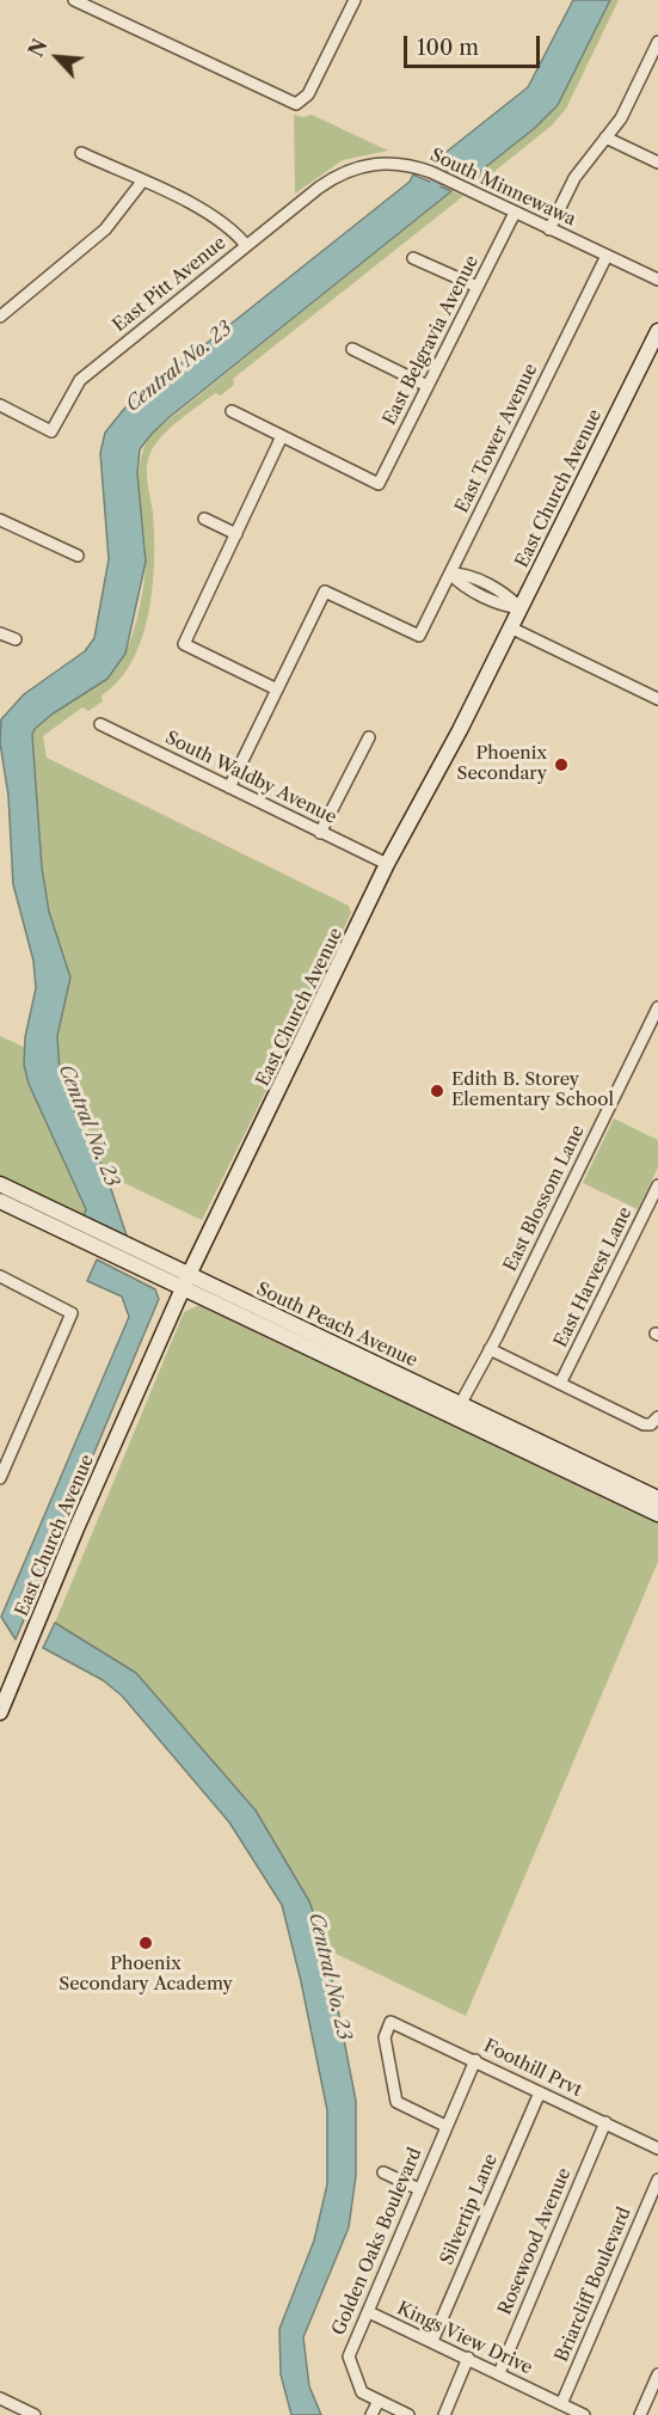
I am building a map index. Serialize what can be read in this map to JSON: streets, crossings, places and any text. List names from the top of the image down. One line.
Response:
{"streets":{"street":["South Minnewawa","East Pitt Avenue","East Belgravia Avenue","East Tower Avenue","East Church Avenue","South Waldby Avenue","East Blossom Lane","East Harvest Lane","South Peach Avenue","Foothill Prvt","Silvertip Lane","Golden Oaks Boulevard","Rosewood Avenue","Briarcliff Boulevard","Kings View Drive"]},"crossings":[["South Minnewawa","East Pitt Avenue"],["South Minnewawa","East Belgravia Avenue"],["South Minnewawa","East Tower Avenue"],["East Church Avenue","South Waldby Avenue"],["East Church Avenue","South Peach Avenue"],["East Blossom Lane","South Peach Avenue"],["Foothill Prvt","Silvertip Lane"],["Foothill Prvt","Golden Oaks Boulevard"],["Foothill Prvt","Rosewood Avenue"],["Silvertip Lane","Kings View Drive"],["Golden Oaks Boulevard","Kings View Drive"],["Rosewood Avenue","Kings View Drive"],["Briarcliff Boulevard","Kings View Drive"]],"water":["Central No. 23"],"places":["Phoenix Secondary","Edith B. Storey Elementary School","Phoenix Secondary Academy"],"scale_bar":"100 m","north":"top left"}
